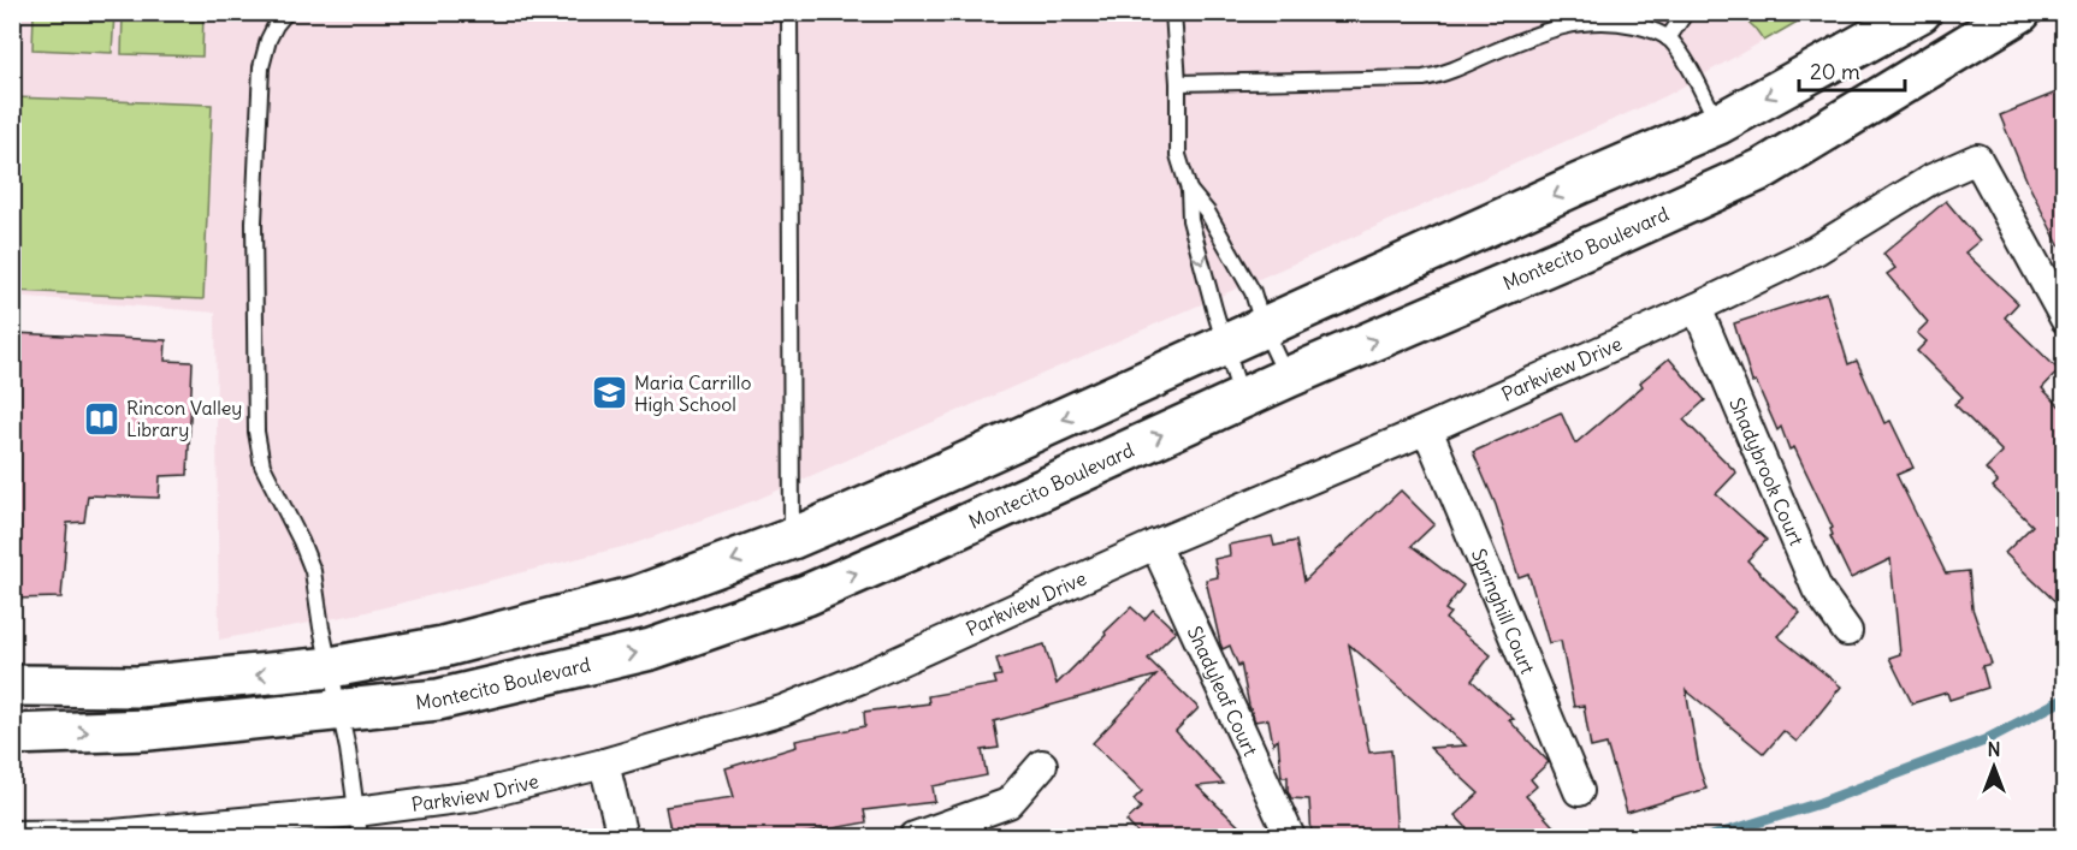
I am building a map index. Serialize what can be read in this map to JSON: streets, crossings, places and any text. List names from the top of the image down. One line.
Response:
{"streets":{"main road":["Montecito Boulevard"],"street":["Parkview Drive","Shadybrook Court","Springhill Court","Shadyleaf Court"]},"crossings":[["Parkview Drive","Shadybrook Court"],["Parkview Drive","Springhill Court"],["Parkview Drive","Shadyleaf Court"]],"places":{"school or university":["Maria Carrillo High School"],"library":["Rincon Valley Library"]},"scale_bar":"20 m","north":"top"}
